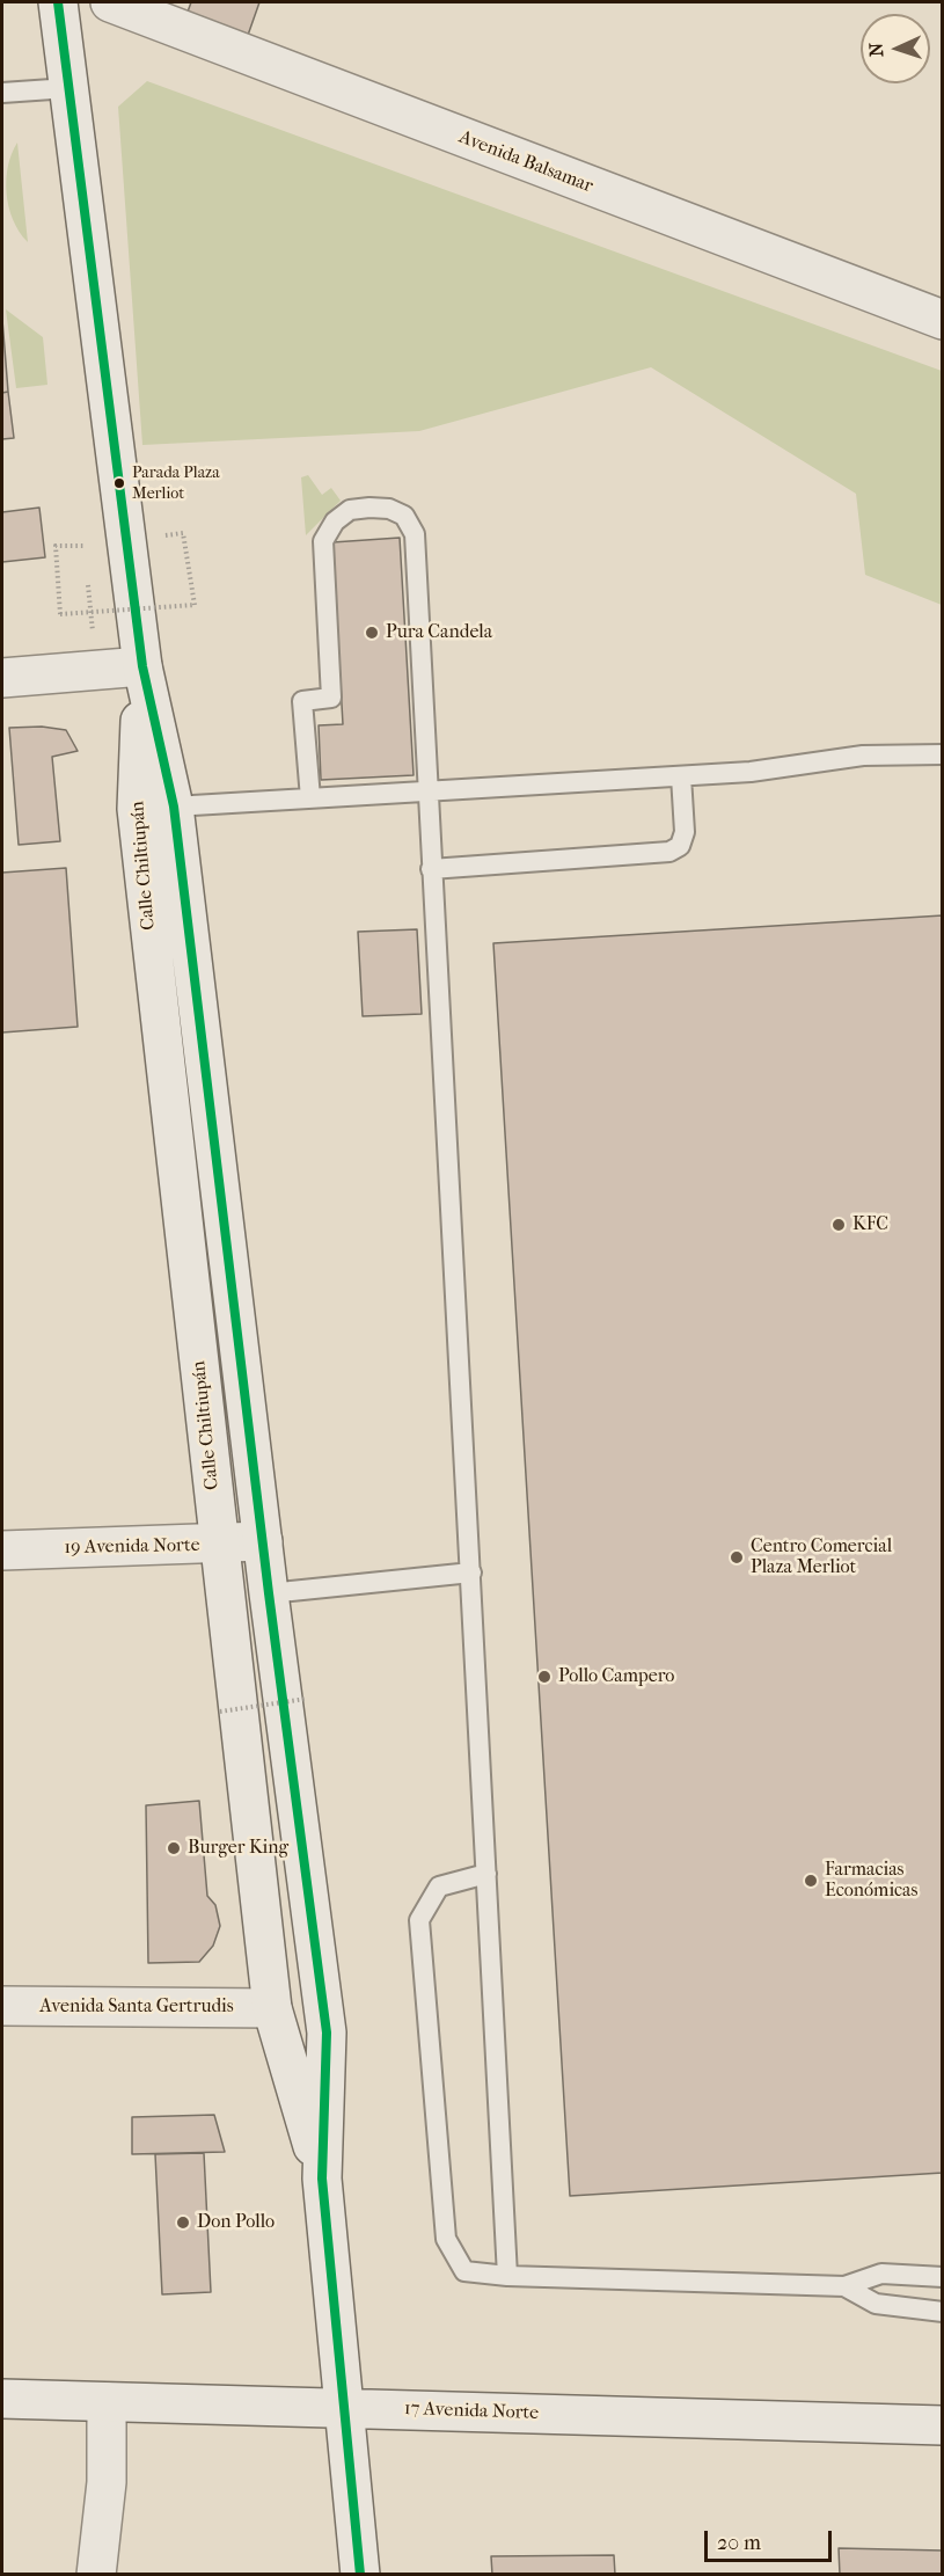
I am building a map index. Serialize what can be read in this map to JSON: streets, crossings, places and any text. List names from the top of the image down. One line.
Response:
{"streets":{"main road":["Avenida Balsamar","Calle Chiltiupán","19 Avenida Norte","Avenida Santa Gertrudis","17 Avenida Norte"]},"crossings":[["Calle Chiltiupán","19 Avenida Norte"],["Calle Chiltiupán","Avenida Santa Gertrudis"],["Calle Chiltiupán","17 Avenida Norte"]],"places":["Parada Plaza Merliot","Pura Candela","KFC","Centro Comercial Plaza Merliot","Pollo Campero","Burger King","Farmacias Económicas","Don Pollo"],"scale_bar":"20 m","north":"left"}
